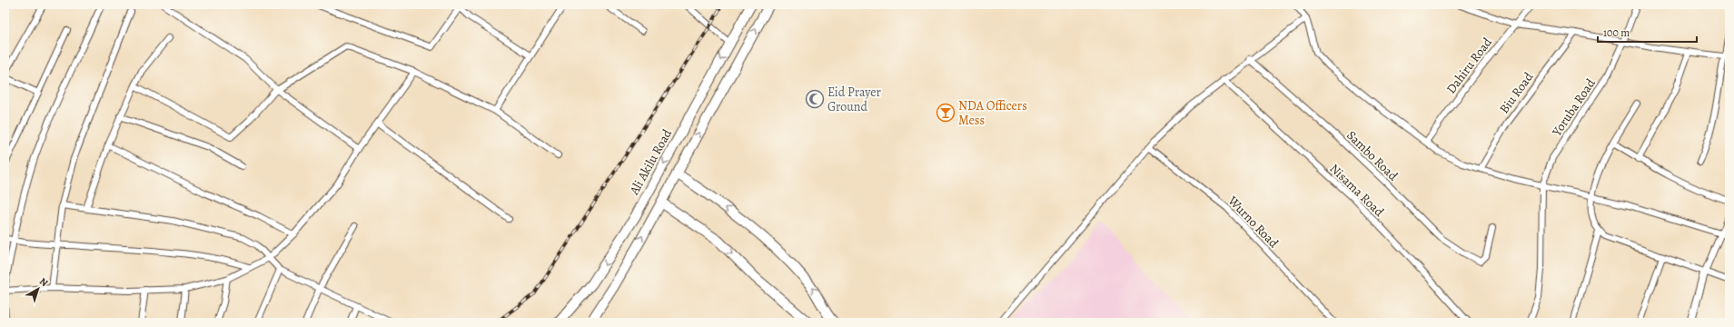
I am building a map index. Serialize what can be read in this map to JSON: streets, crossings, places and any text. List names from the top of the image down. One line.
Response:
{"streets":{"main road":["Ali Akilu Road"],"street":["Dahiru Road","Biu Road","Yoruba Road","Sambo Road","Nisama Road","Wurno Road"]},"places":{"mosque":["Eid Prayer Ground"],"bar":["NDA Officers Mess"]},"scale_bar":"100 m","north":"top right"}
